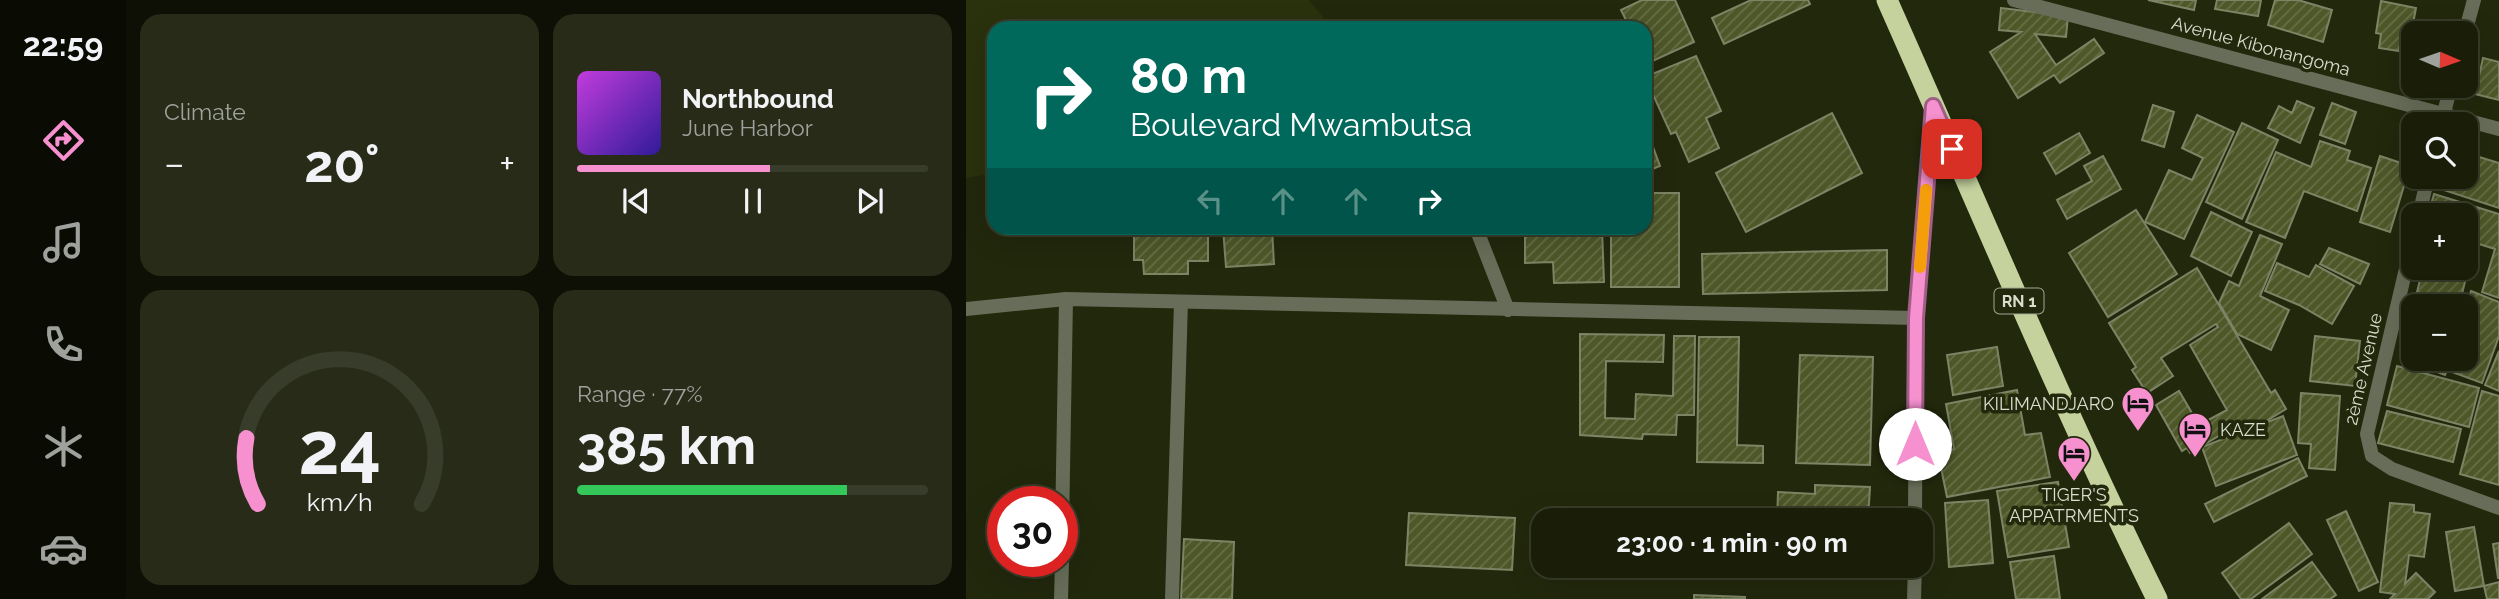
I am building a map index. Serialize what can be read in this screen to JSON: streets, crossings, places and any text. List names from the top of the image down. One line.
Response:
{"streets":{"highway":["RN 1"],"street":["Avenue Kibonangoma","2ème Avenue"]},"places":{"hotel":["KILIMANDJARO","KAZE","TIGER'S APPATRMENTS"]},"north":"right","page":{"tabs":"22:59","tile":["Climate",["Range · 77%","385 km"]],"map_buttons":["+","−"],"turn":["80 m","Boulevard Mwambutsa"],"song":["Northbound","June Harbor"],"heat":["−","20°","+"],"limit":"30","trip":"23:00 · 1 min · 90 m","gauge":["24","km/h"]}}
